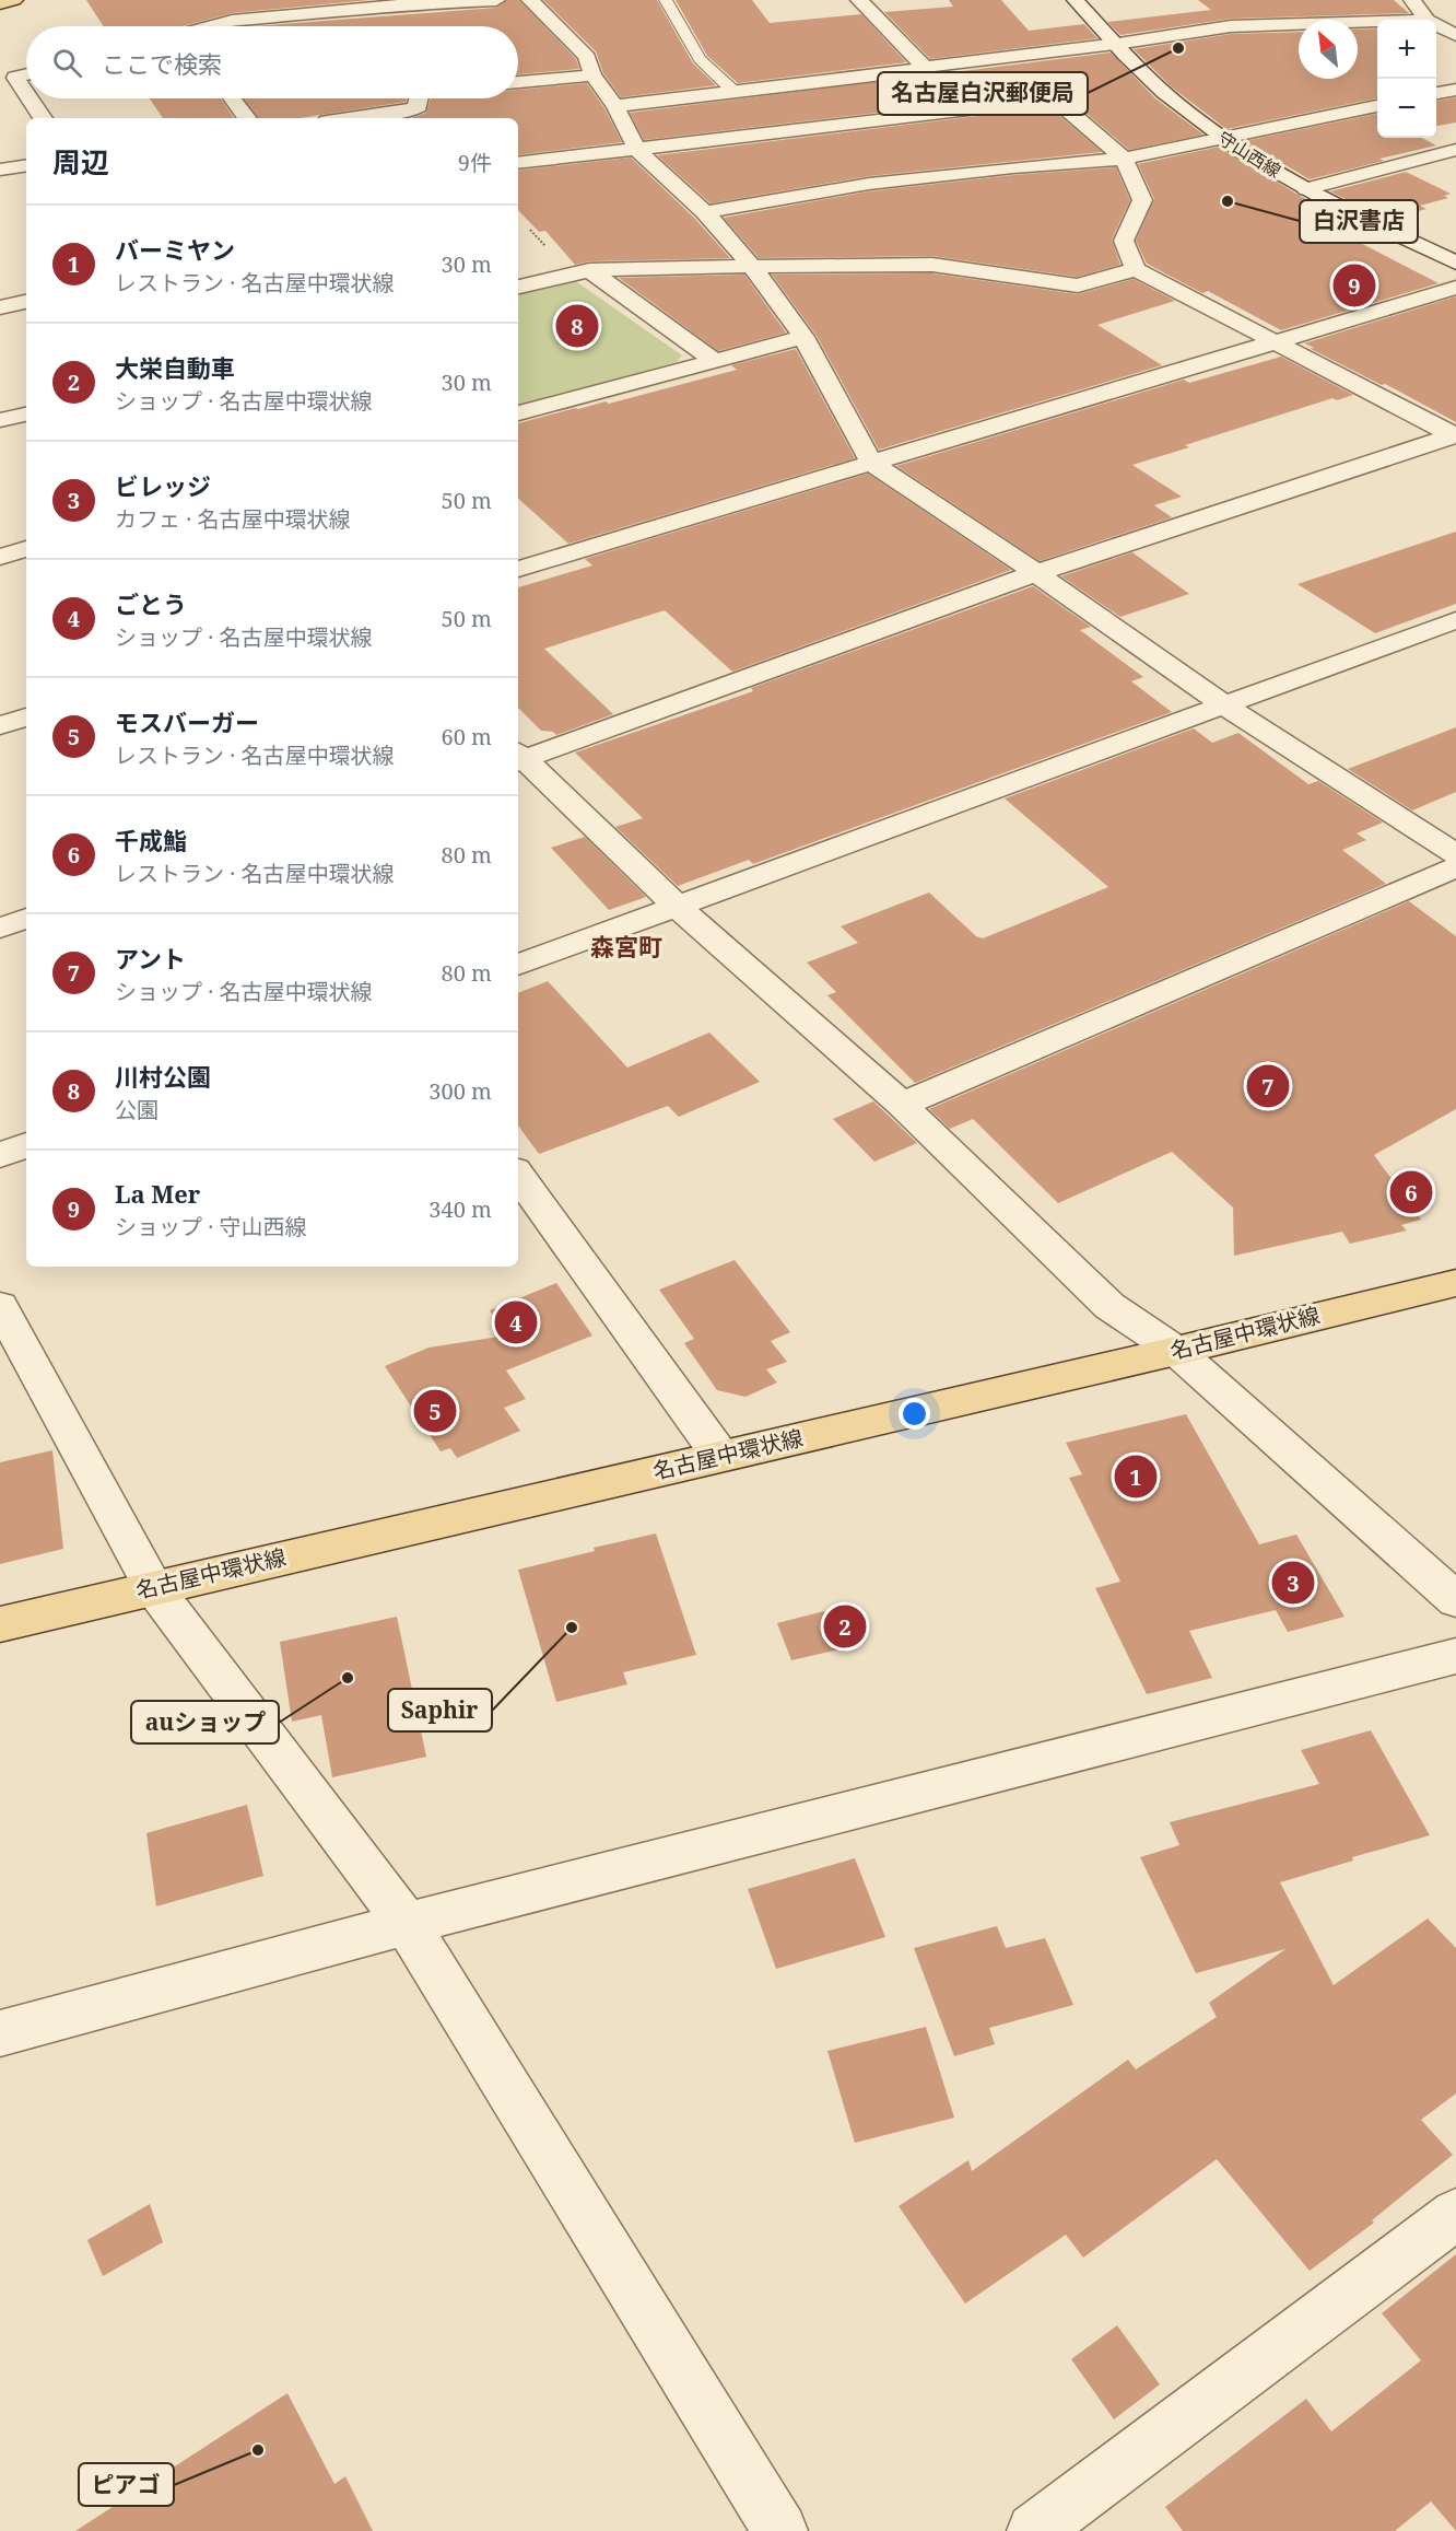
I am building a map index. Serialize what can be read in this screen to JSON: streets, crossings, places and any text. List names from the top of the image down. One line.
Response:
{"streets":{"main road":["名古屋中環状線"],"street":["守山西線"]},"districts":["森宮町"],"places":["名古屋白沢郵便局","白沢書店","Saphir","auショップ","ピアゴ"],"north":"top left","page":{"map_buttons":["+","−"],"search":"ここで検索","heading":["周辺","9件"],"list":[{"mark":"1","name":"バーミヤン","note":"レストラン · 名古屋中環状線","value":"30 m"},{"mark":"2","name":"大栄自動車","note":"ショップ · 名古屋中環状線","value":"30 m"},{"mark":"3","name":"ビレッジ","note":"カフェ · 名古屋中環状線","value":"50 m"},{"mark":"4","name":"ごとう","note":"ショップ · 名古屋中環状線","value":"50 m"},{"mark":"5","name":"モスバーガー","note":"レストラン · 名古屋中環状線","value":"60 m"},{"mark":"6","name":"千成鮨","note":"レストラン · 名古屋中環状線","value":"80 m"},{"mark":"7","name":"アント","note":"ショップ · 名古屋中環状線","value":"80 m"},{"mark":"8","name":"川村公園","note":"公園","value":"300 m"},{"mark":"9","name":"La Mer","note":"ショップ · 守山西線","value":"340 m"}],"pins":["9","8","7","6","4","5","1","3","2"]}}
